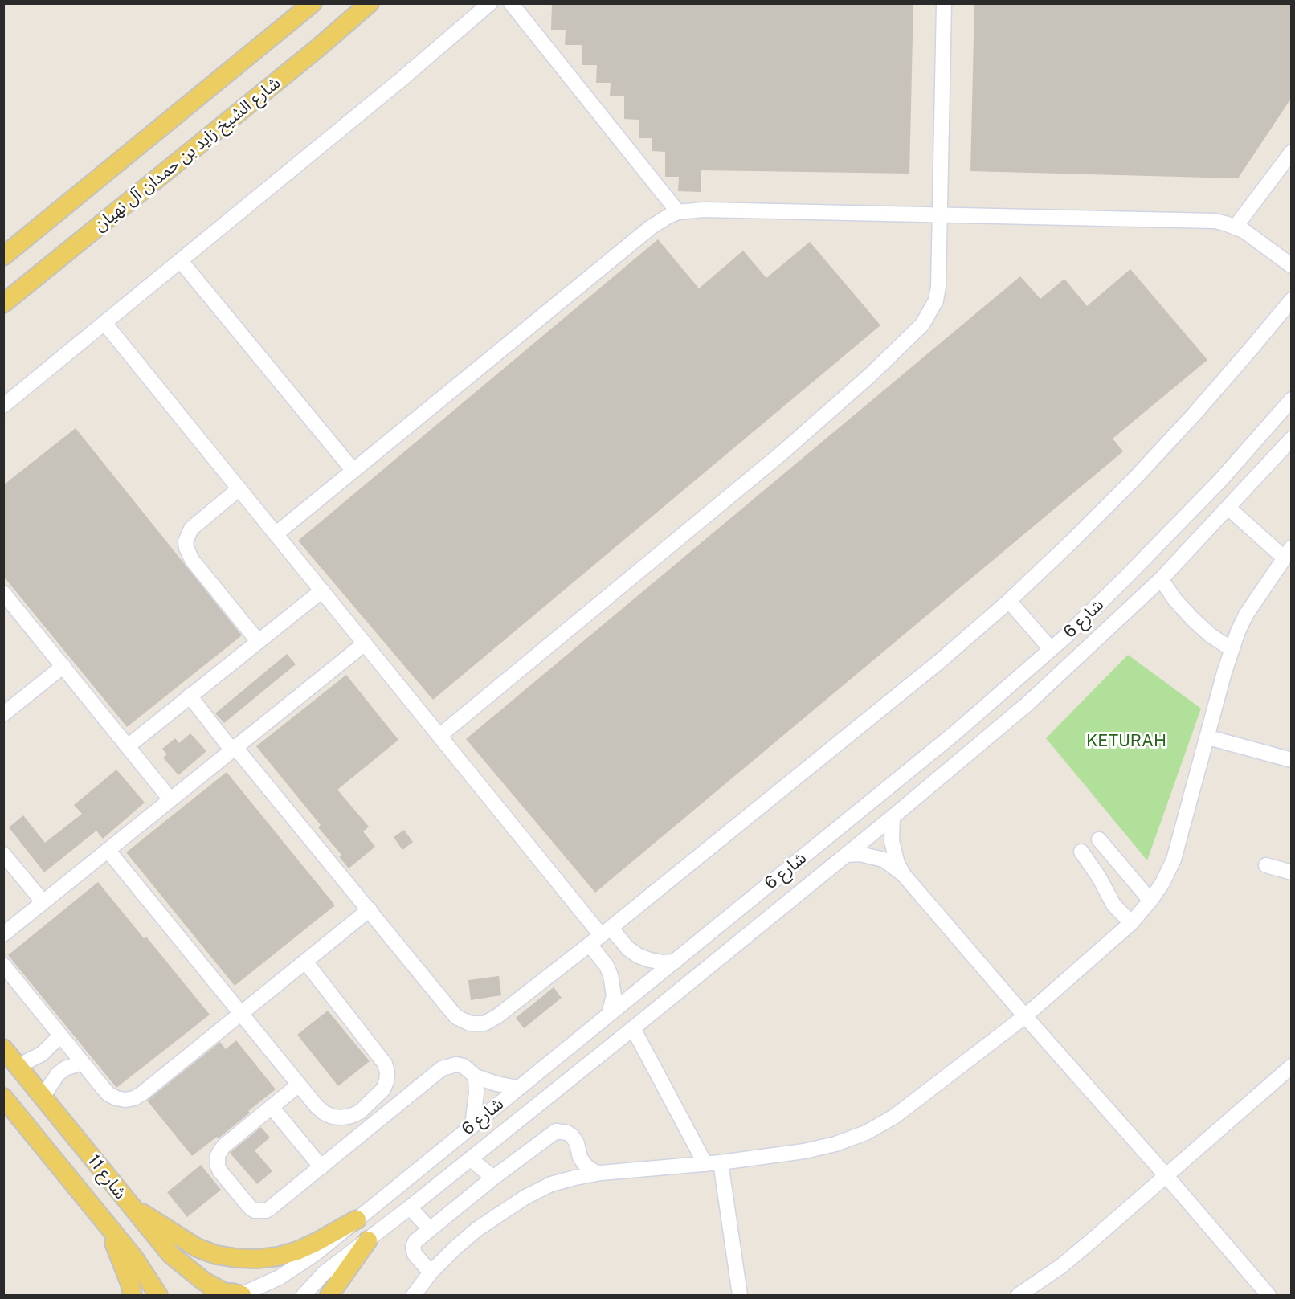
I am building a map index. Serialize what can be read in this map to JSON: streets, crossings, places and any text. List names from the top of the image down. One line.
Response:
{"streets":{"main road":["شارع الشيخ زايد بن حمدان آل نهيان","شارع 11"],"street":["شارع 6"]},"crossings":[["شارع 6","شارع 11"]],"parks":["KETURAH"]}
